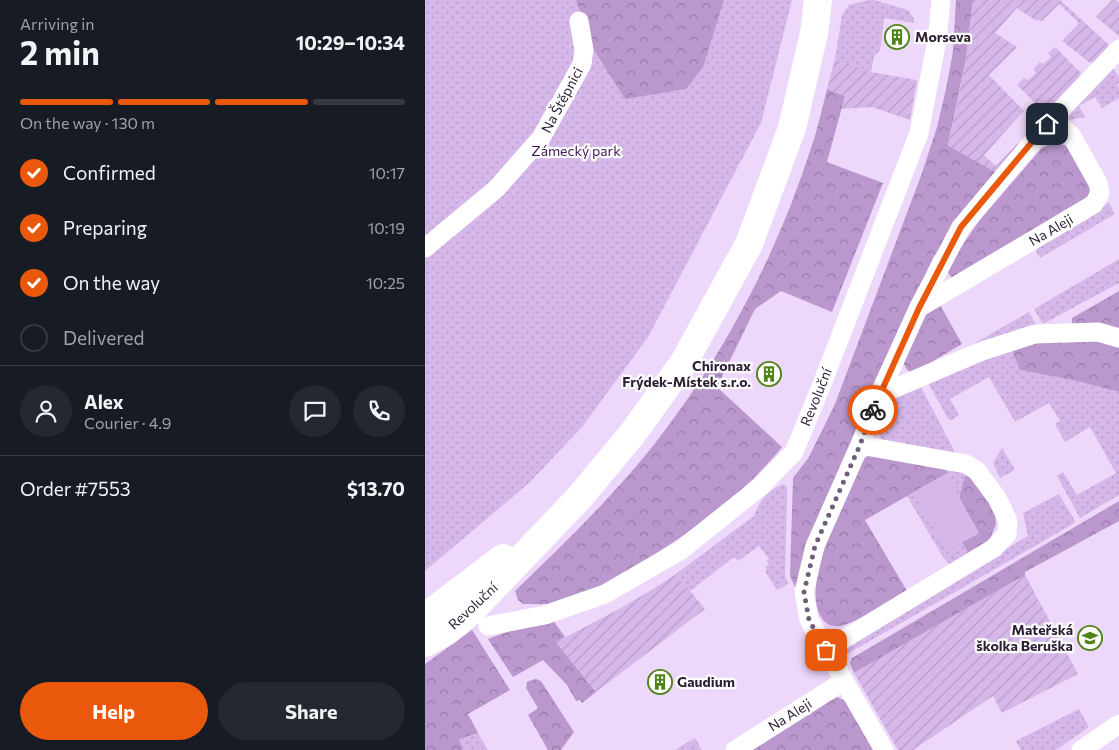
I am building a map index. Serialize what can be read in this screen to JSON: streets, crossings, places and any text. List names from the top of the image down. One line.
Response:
{"streets":{"main road":["Revoluční"],"street":["Na Štěpnici","Na Aleji"]},"parks":["Zámecký park"],"places":{"building":["Morseva","Chironax Frýdek-Místek s.r.o.","Gaudium"],"school or university":["Mateřská školka Beruška"]},"page":{"heading":["2 min","Arriving in","10:29–10:34"],"panel":["Alex","Courier · 4.9","Order #7553","$13.70"],"bar":"On the way · 130 m","list":[["Confirmed","10:17"],["Preparing","10:19"],["On the way","10:25"],"Delivered"],"buttons":["Help","Share"]}}
